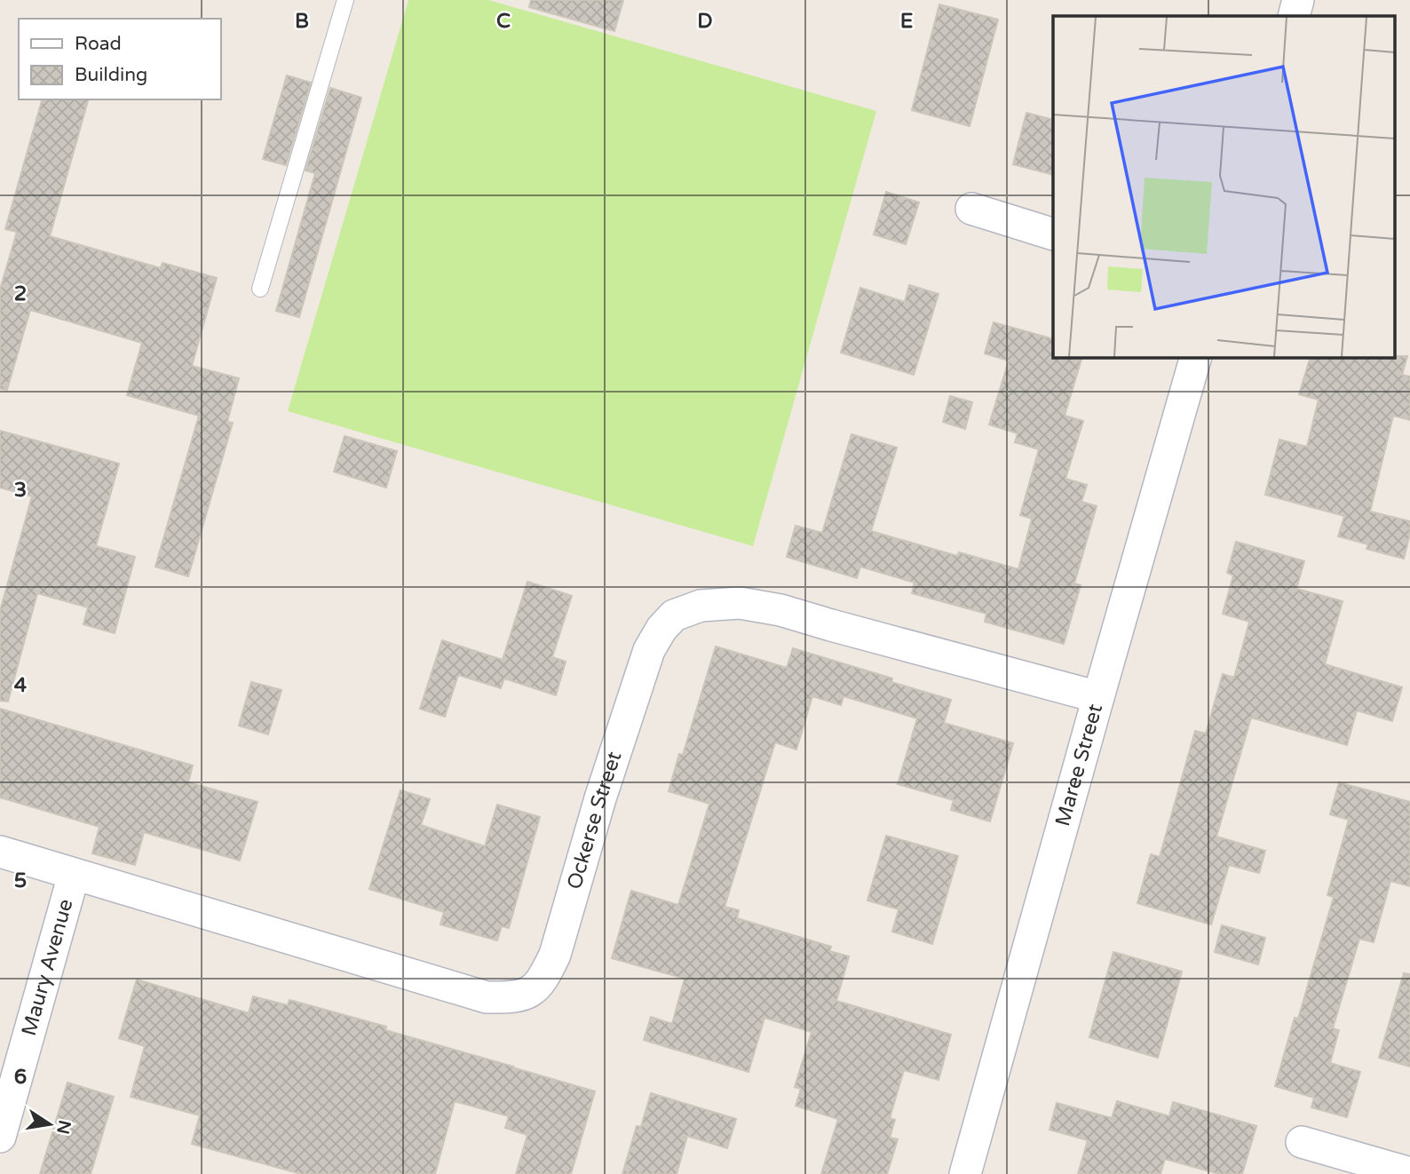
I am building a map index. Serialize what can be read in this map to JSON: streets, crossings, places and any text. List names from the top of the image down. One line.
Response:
{"streets":{"street":["Maree Street","Ockerse Street","Maury Avenue"]},"crossings":[["Maree Street","Ockerse Street"],["Ockerse Street","Maury Avenue"]],"legend":["Road","Building"],"north":"right","grid":{"columns":["B","C","D","E"],"rows":["2","3","4","5","6"]}}
